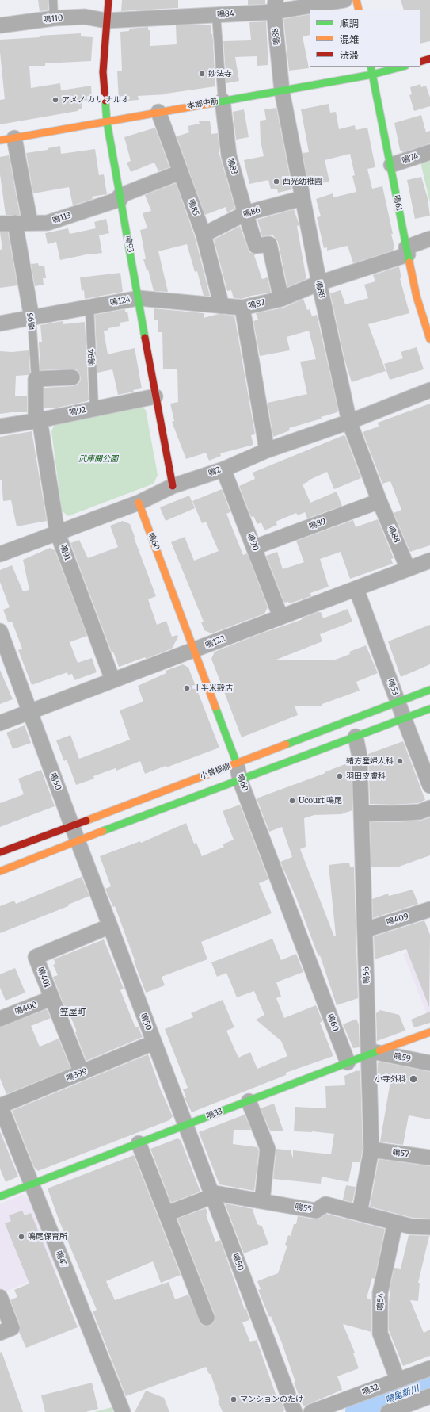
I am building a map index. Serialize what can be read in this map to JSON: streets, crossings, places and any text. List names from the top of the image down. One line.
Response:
{"streets":{"street":["鳴84","鳴110","鳴88","本郷中筋","鳴74","鳴83","鳴61","鳴85","鳴86","鳴113","鳴93","鳴124","鳴87","鳴95","鳴92","鳴2","鳴89","鳴60","鳴90","鳴91","鳴122","鳴53","小曽根線","鳴50","鳴409","鳴56","鳴401","鳴400","鳴59","鳴399","鳴33","鳴57","鳴55","鳴47","鳴54","鳴32"],"lane":["鳴94"]},"crossings":[["鳴84","鳴110"],["鳴84","鳴88"],["鳴84","鳴83"],["鳴84","鳴93"],["鳴110","鳴93"],["鳴88","本郷中筋"],["鳴88","鳴86"],["鳴88","鳴87"],["鳴88","鳴2"],["鳴88","鳴89"],["鳴88","鳴122"],["本郷中筋","鳴83"],["本郷中筋","鳴61"],["本郷中筋","鳴85"],["本郷中筋","鳴93"],["鳴74","鳴61"],["鳴83","鳴86"],["鳴83","鳴87"],["鳴61","鳴87"],["鳴85","鳴86"],["鳴85","鳴113"],["鳴85","鳴124"],["鳴113","鳴93"],["鳴113","鳴95"],["鳴93","鳴124"],["鳴93","鳴92"],["鳴93","鳴2"],["鳴124","鳴87"],["鳴124","鳴95"],["鳴124","鳴94"],["鳴87","鳴2"],["鳴95","鳴92"],["鳴95","鳴91"],["鳴94","鳴92"],["鳴92","鳴91"],["鳴2","鳴60"],["鳴2","鳴90"],["鳴2","鳴91"],["鳴89","鳴90"],["鳴60","鳴122"],["鳴60","小曽根線"],["鳴60","鳴33"],["鳴90","鳴122"],["鳴91","鳴122"],["鳴122","鳴53"],["鳴122","鳴50"],["鳴53","小曽根線"],["小曽根線","鳴50"],["小曽根線","鳴56"],["鳴50","鳴401"],["鳴50","鳴399"],["鳴50","鳴33"],["鳴50","鳴55"],["鳴409","鳴56"],["鳴56","鳴59"],["鳴56","鳴33"],["鳴56","鳴57"],["鳴56","鳴55"],["鳴401","鳴400"],["鳴401","鳴399"],["鳴59","鳴33"],["鳴399","鳴47"],["鳴33","鳴47"],["鳴55","鳴54"],["鳴54","鳴32"]],"districts":["笠屋町"],"water":["鳴尾新川"],"parks":["武庫開公園"],"places":["妙法寺","アメノ カサ ナルオ","西光幼稚園","十半米穀店","緒方産婦人科","羽田皮膚科","Ucourt 鳴尾","小寺外科","鳴尾保育所","マンションのたけ"],"legend":["順調","混雑","渋滞"]}
